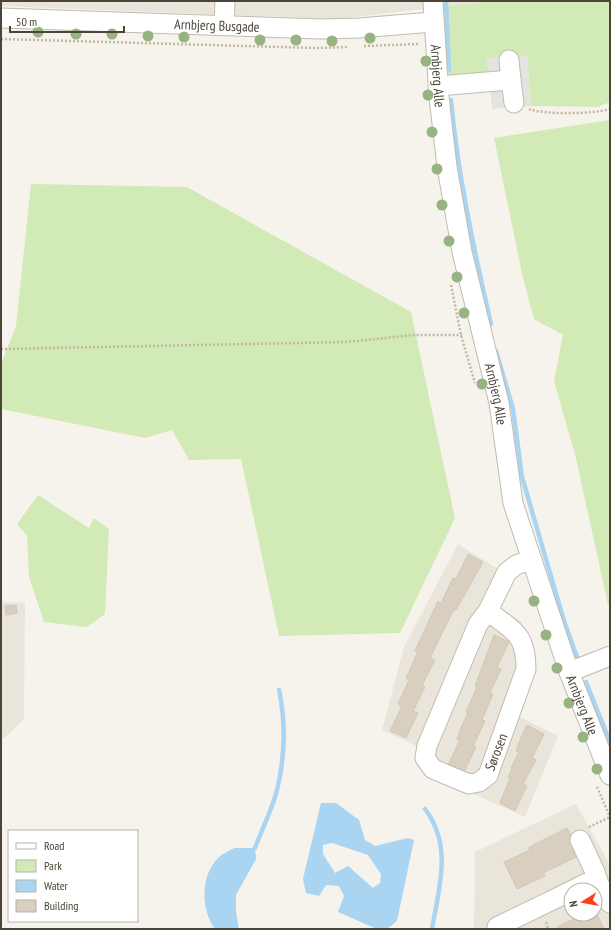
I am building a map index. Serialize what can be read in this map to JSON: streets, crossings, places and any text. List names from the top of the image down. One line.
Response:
{"streets":{"street":["Arnbjerg Busgade","Arnbjerg Alle","Sørosen"]},"crossings":[["Arnbjerg Busgade","Arnbjerg Alle"],["Arnbjerg Alle","Sørosen"]],"legend":["Road","Park","Water","Building"],"scale_bar":"50 m","north":"left"}
